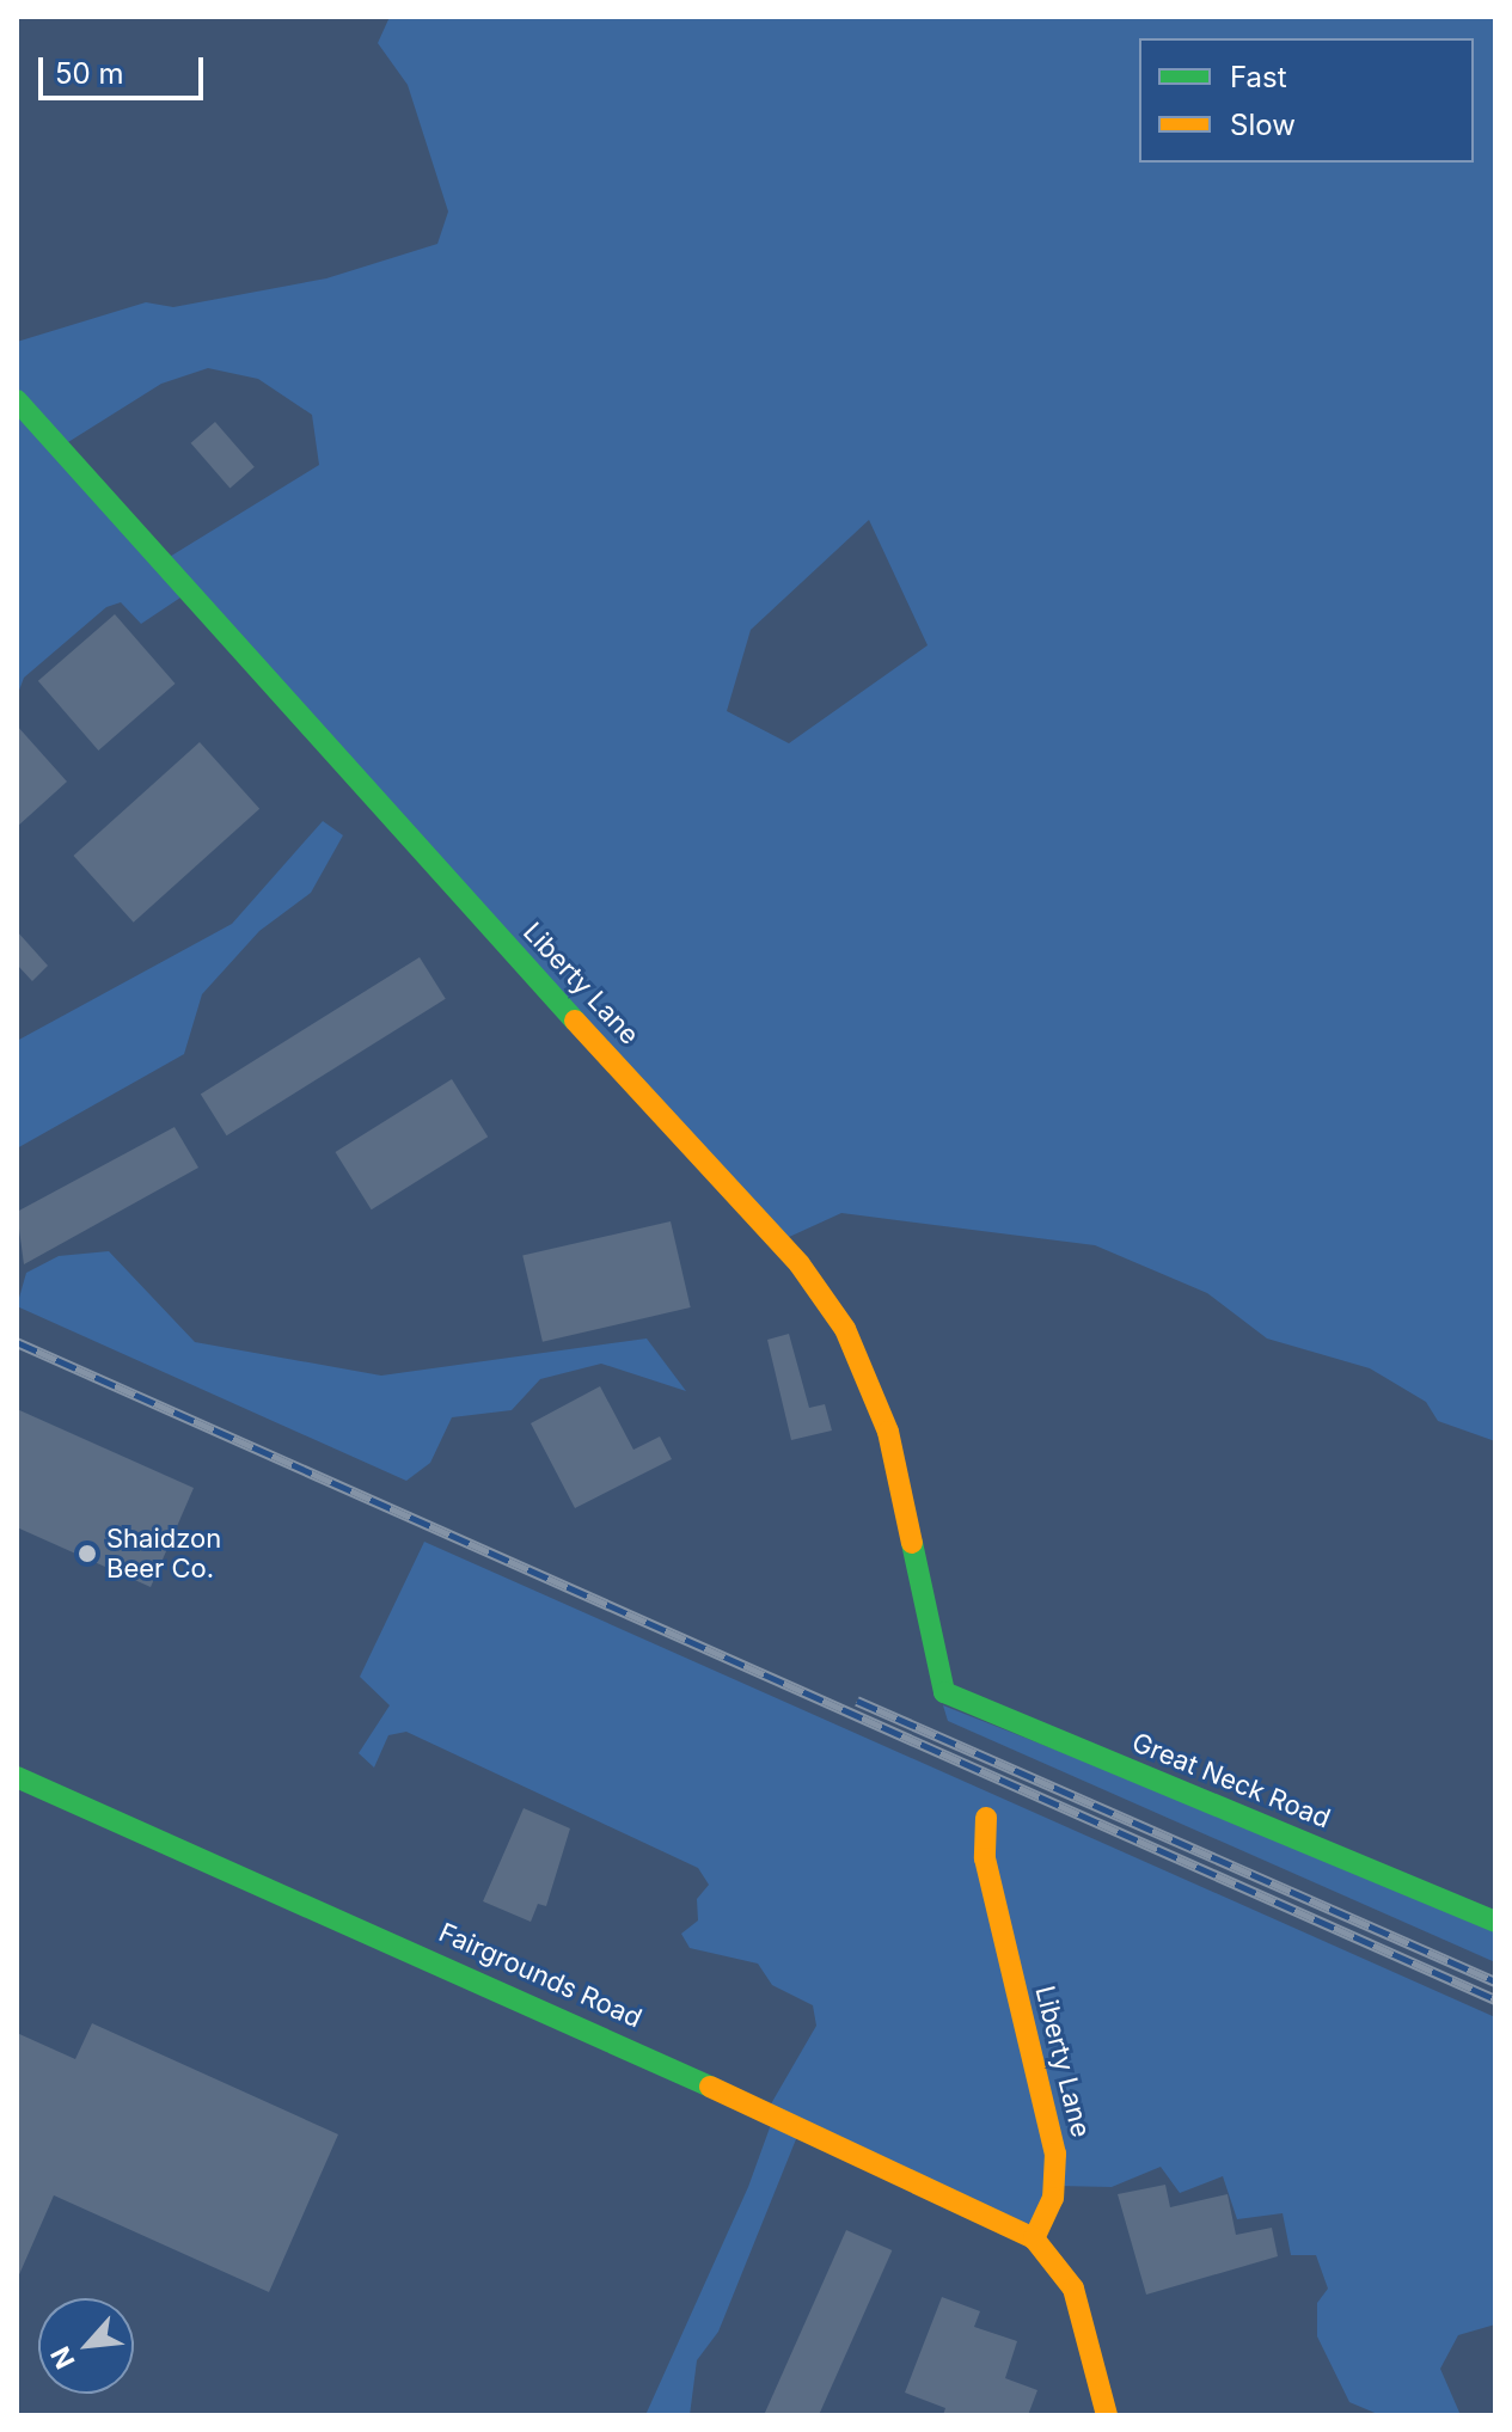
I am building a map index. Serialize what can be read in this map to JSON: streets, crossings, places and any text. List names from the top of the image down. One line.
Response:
{"streets":{"street":["Liberty Lane","Great Neck Road","Fairgrounds Road"]},"crossings":[["Liberty Lane","Great Neck Road"],["Liberty Lane","Fairgrounds Road"]],"places":["Shaidzon Beer Co."],"legend":["Fast","Slow"],"scale_bar":"50 m","north":"bottom left"}
